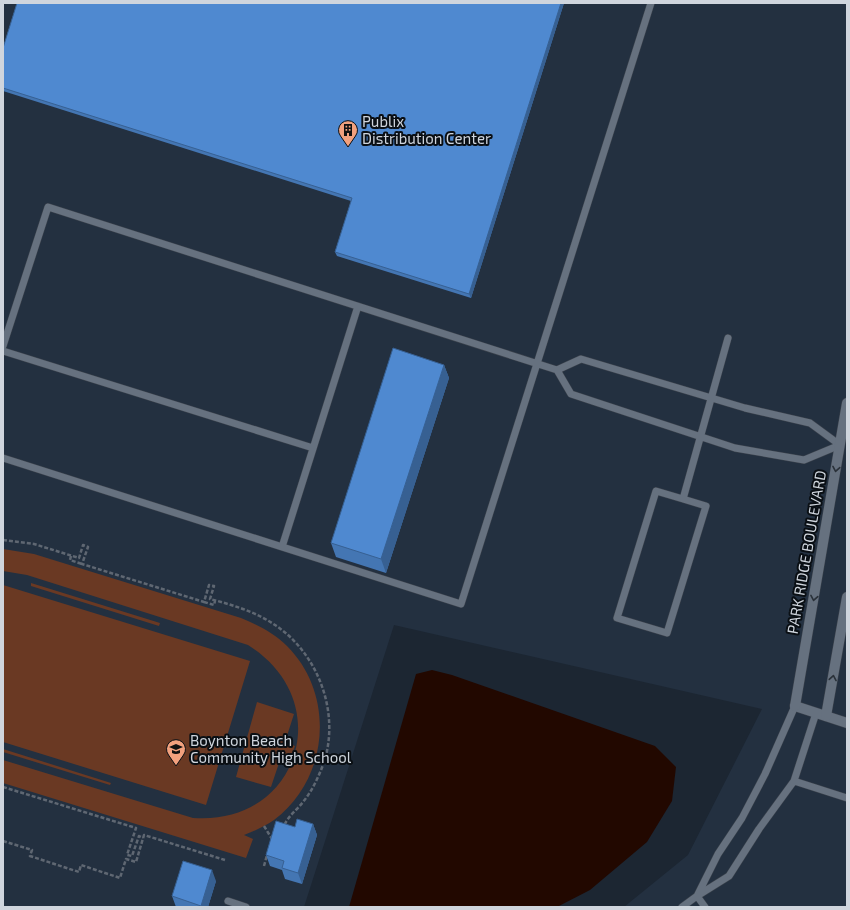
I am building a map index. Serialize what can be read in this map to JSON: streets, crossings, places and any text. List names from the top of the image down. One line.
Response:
{"streets":{"street":["PARK RIDGE BOULEVARD"]},"places":{"building":["Publix Distribution Center"],"school or university":["Boynton Beach Community High School"]}}
